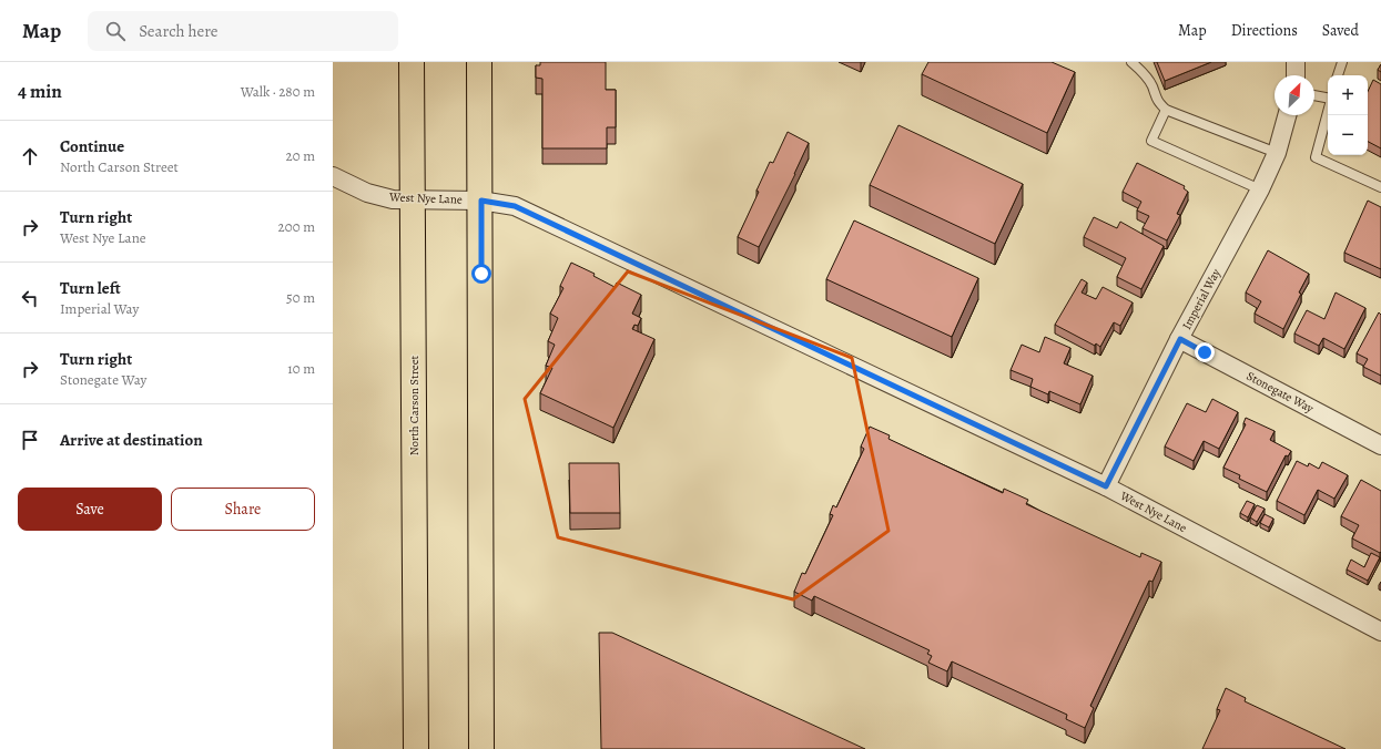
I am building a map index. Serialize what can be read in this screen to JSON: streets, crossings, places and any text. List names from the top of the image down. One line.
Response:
{"streets":{"main road":["North Carson Street"],"street":["West Nye Lane","Imperial Way","Stonegate Way"]},"crossings":[["West Nye Lane","Imperial Way"],["West Nye Lane","North Carson Street"],["Imperial Way","Stonegate Way"]],"north":"top right","page":{"header":"Map","search":"Search here","nav":["Map","Directions","Saved"],"heading":["4 min","Walk · 280 m"],"map_buttons":["+","−"],"list":[["Continue","North Carson Street","20 m"],["Turn right","West Nye Lane","200 m"],["Turn left","Imperial Way","50 m"],["Turn right","Stonegate Way","10 m"],"Arrive at destination"],"buttons":["Save","Share"]}}
